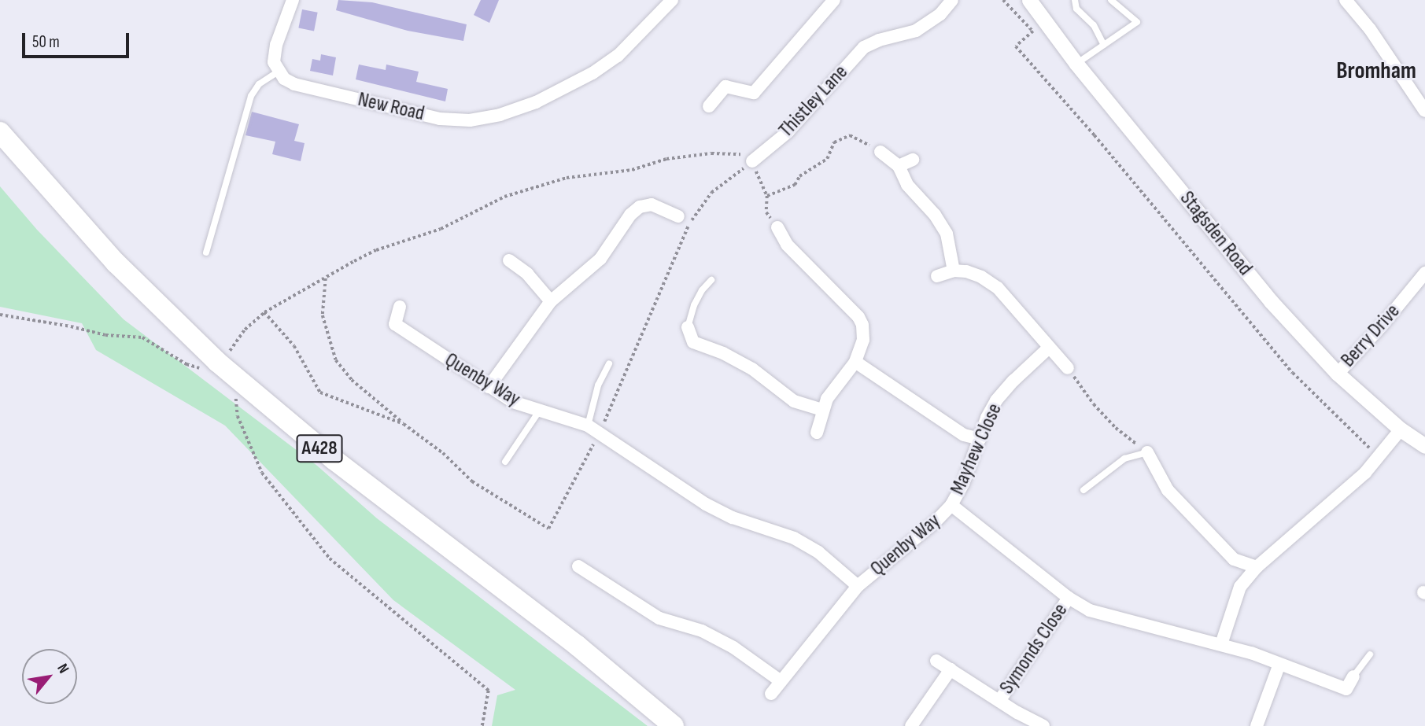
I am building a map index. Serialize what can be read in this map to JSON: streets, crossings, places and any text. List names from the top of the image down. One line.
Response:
{"streets":{"highway":["A428"],"street":["Thistley Lane","New Road","Stagsden Road","Berry Drive","Quenby Way","Mayhew Close","Symonds Close"]},"crossings":[["Stagsden Road","Berry Drive"],["Quenby Way","Mayhew Close"],["Quenby Way","Symonds Close"]],"districts":["Bromham"],"scale_bar":"50 m","north":"top right"}
